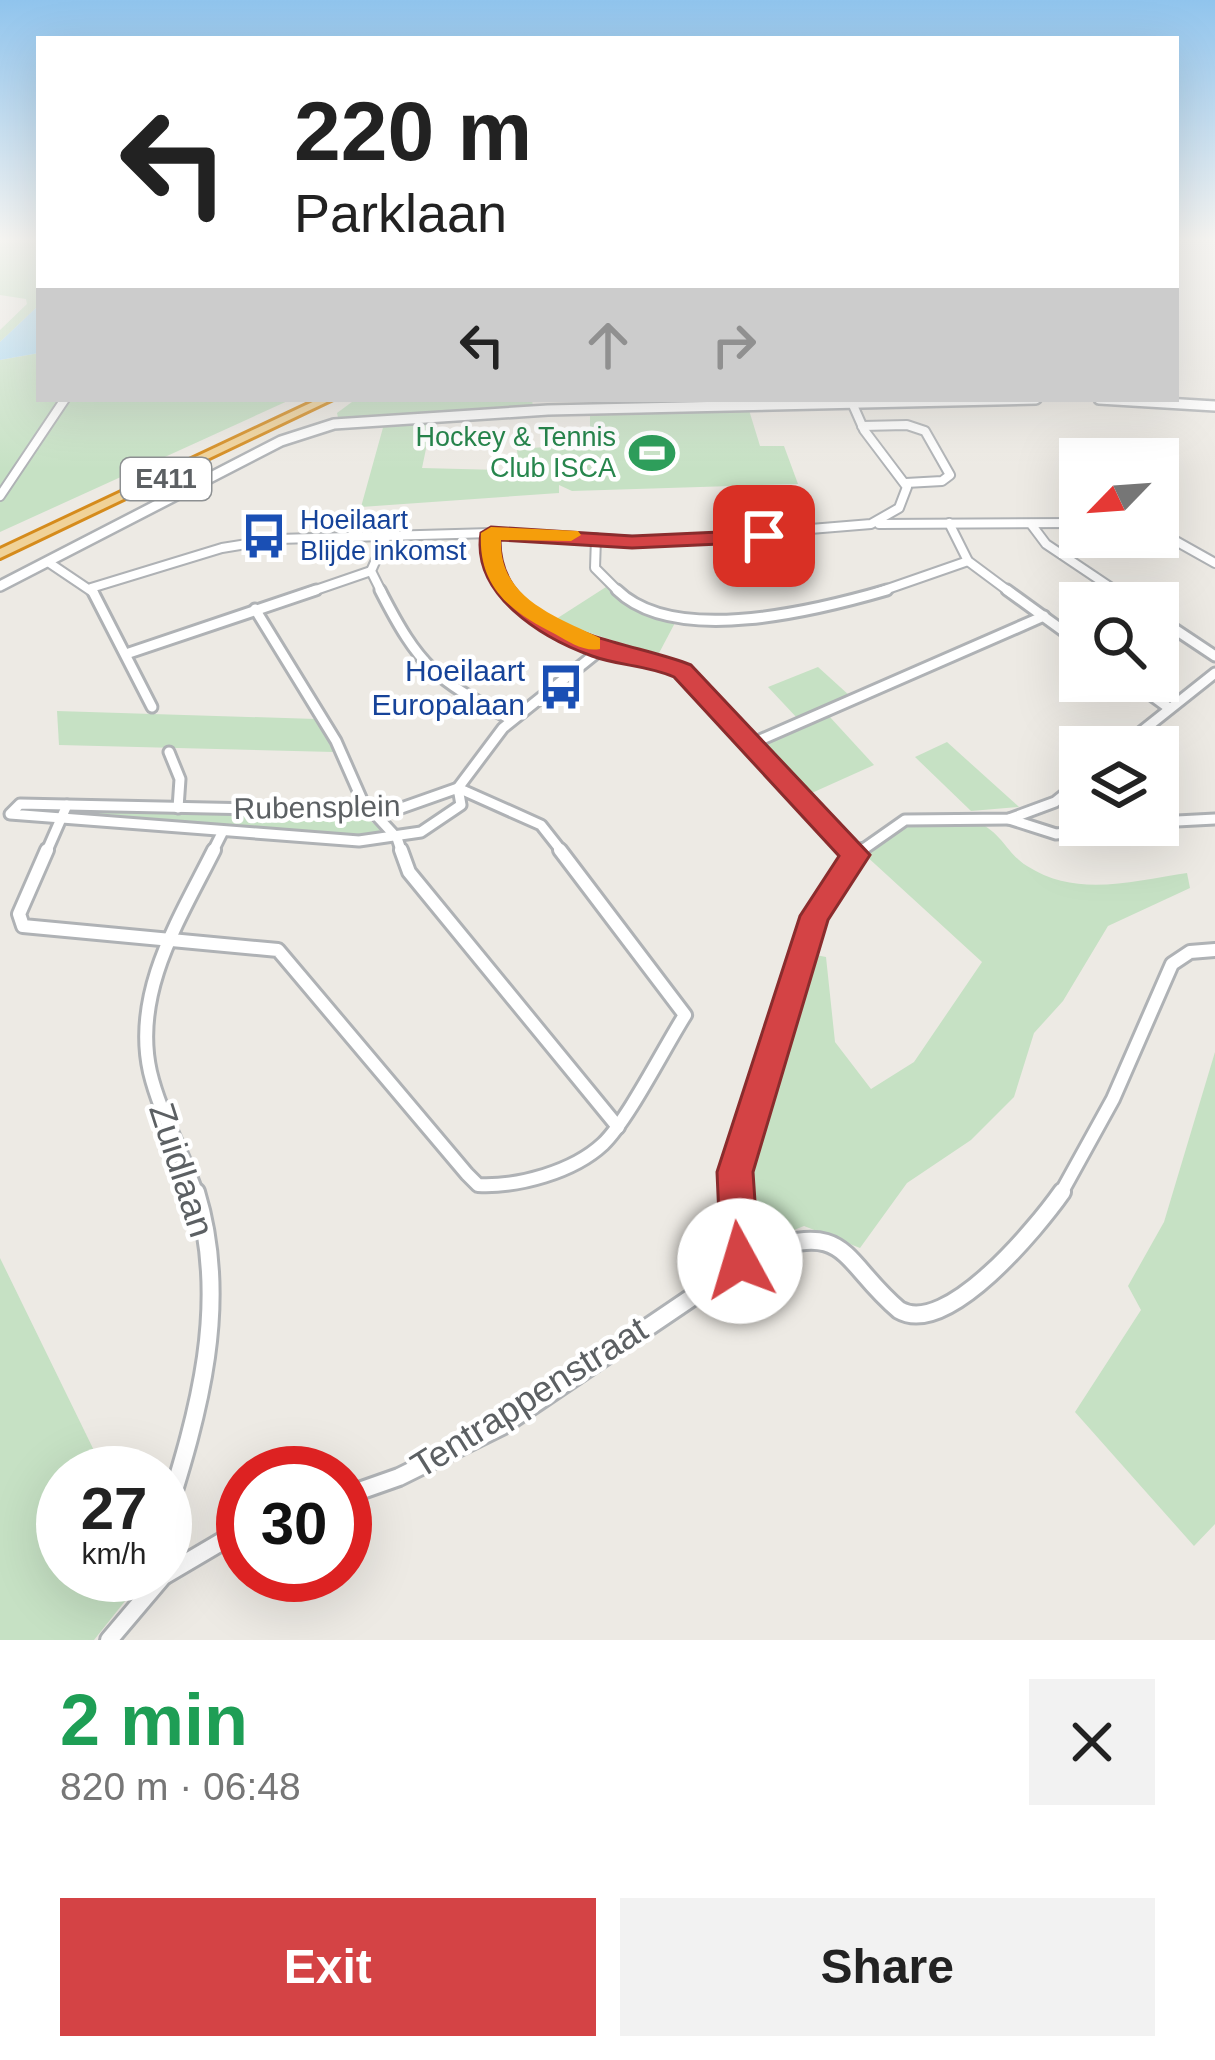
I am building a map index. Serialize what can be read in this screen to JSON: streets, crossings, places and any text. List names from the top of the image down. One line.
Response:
{"streets":{"highway":["E411"],"street":["Rubensplein","Zuidlaan","Tentrappenstraat"]},"crossings":[["Rubensplein","Zuidlaan"]],"places":{"sports":["Hockey & Tennis Club ISCA"],"bus stop":["Hoeilaart Blijde inkomst","Hoeilaart Europalaan"]},"north":"bottom left","page":{"turn":["220 m","Parklaan"],"speed":"27 km/h","limit":"30","heading":["2 min","820 m · 06:48"],"buttons":["Exit","Share"]}}
